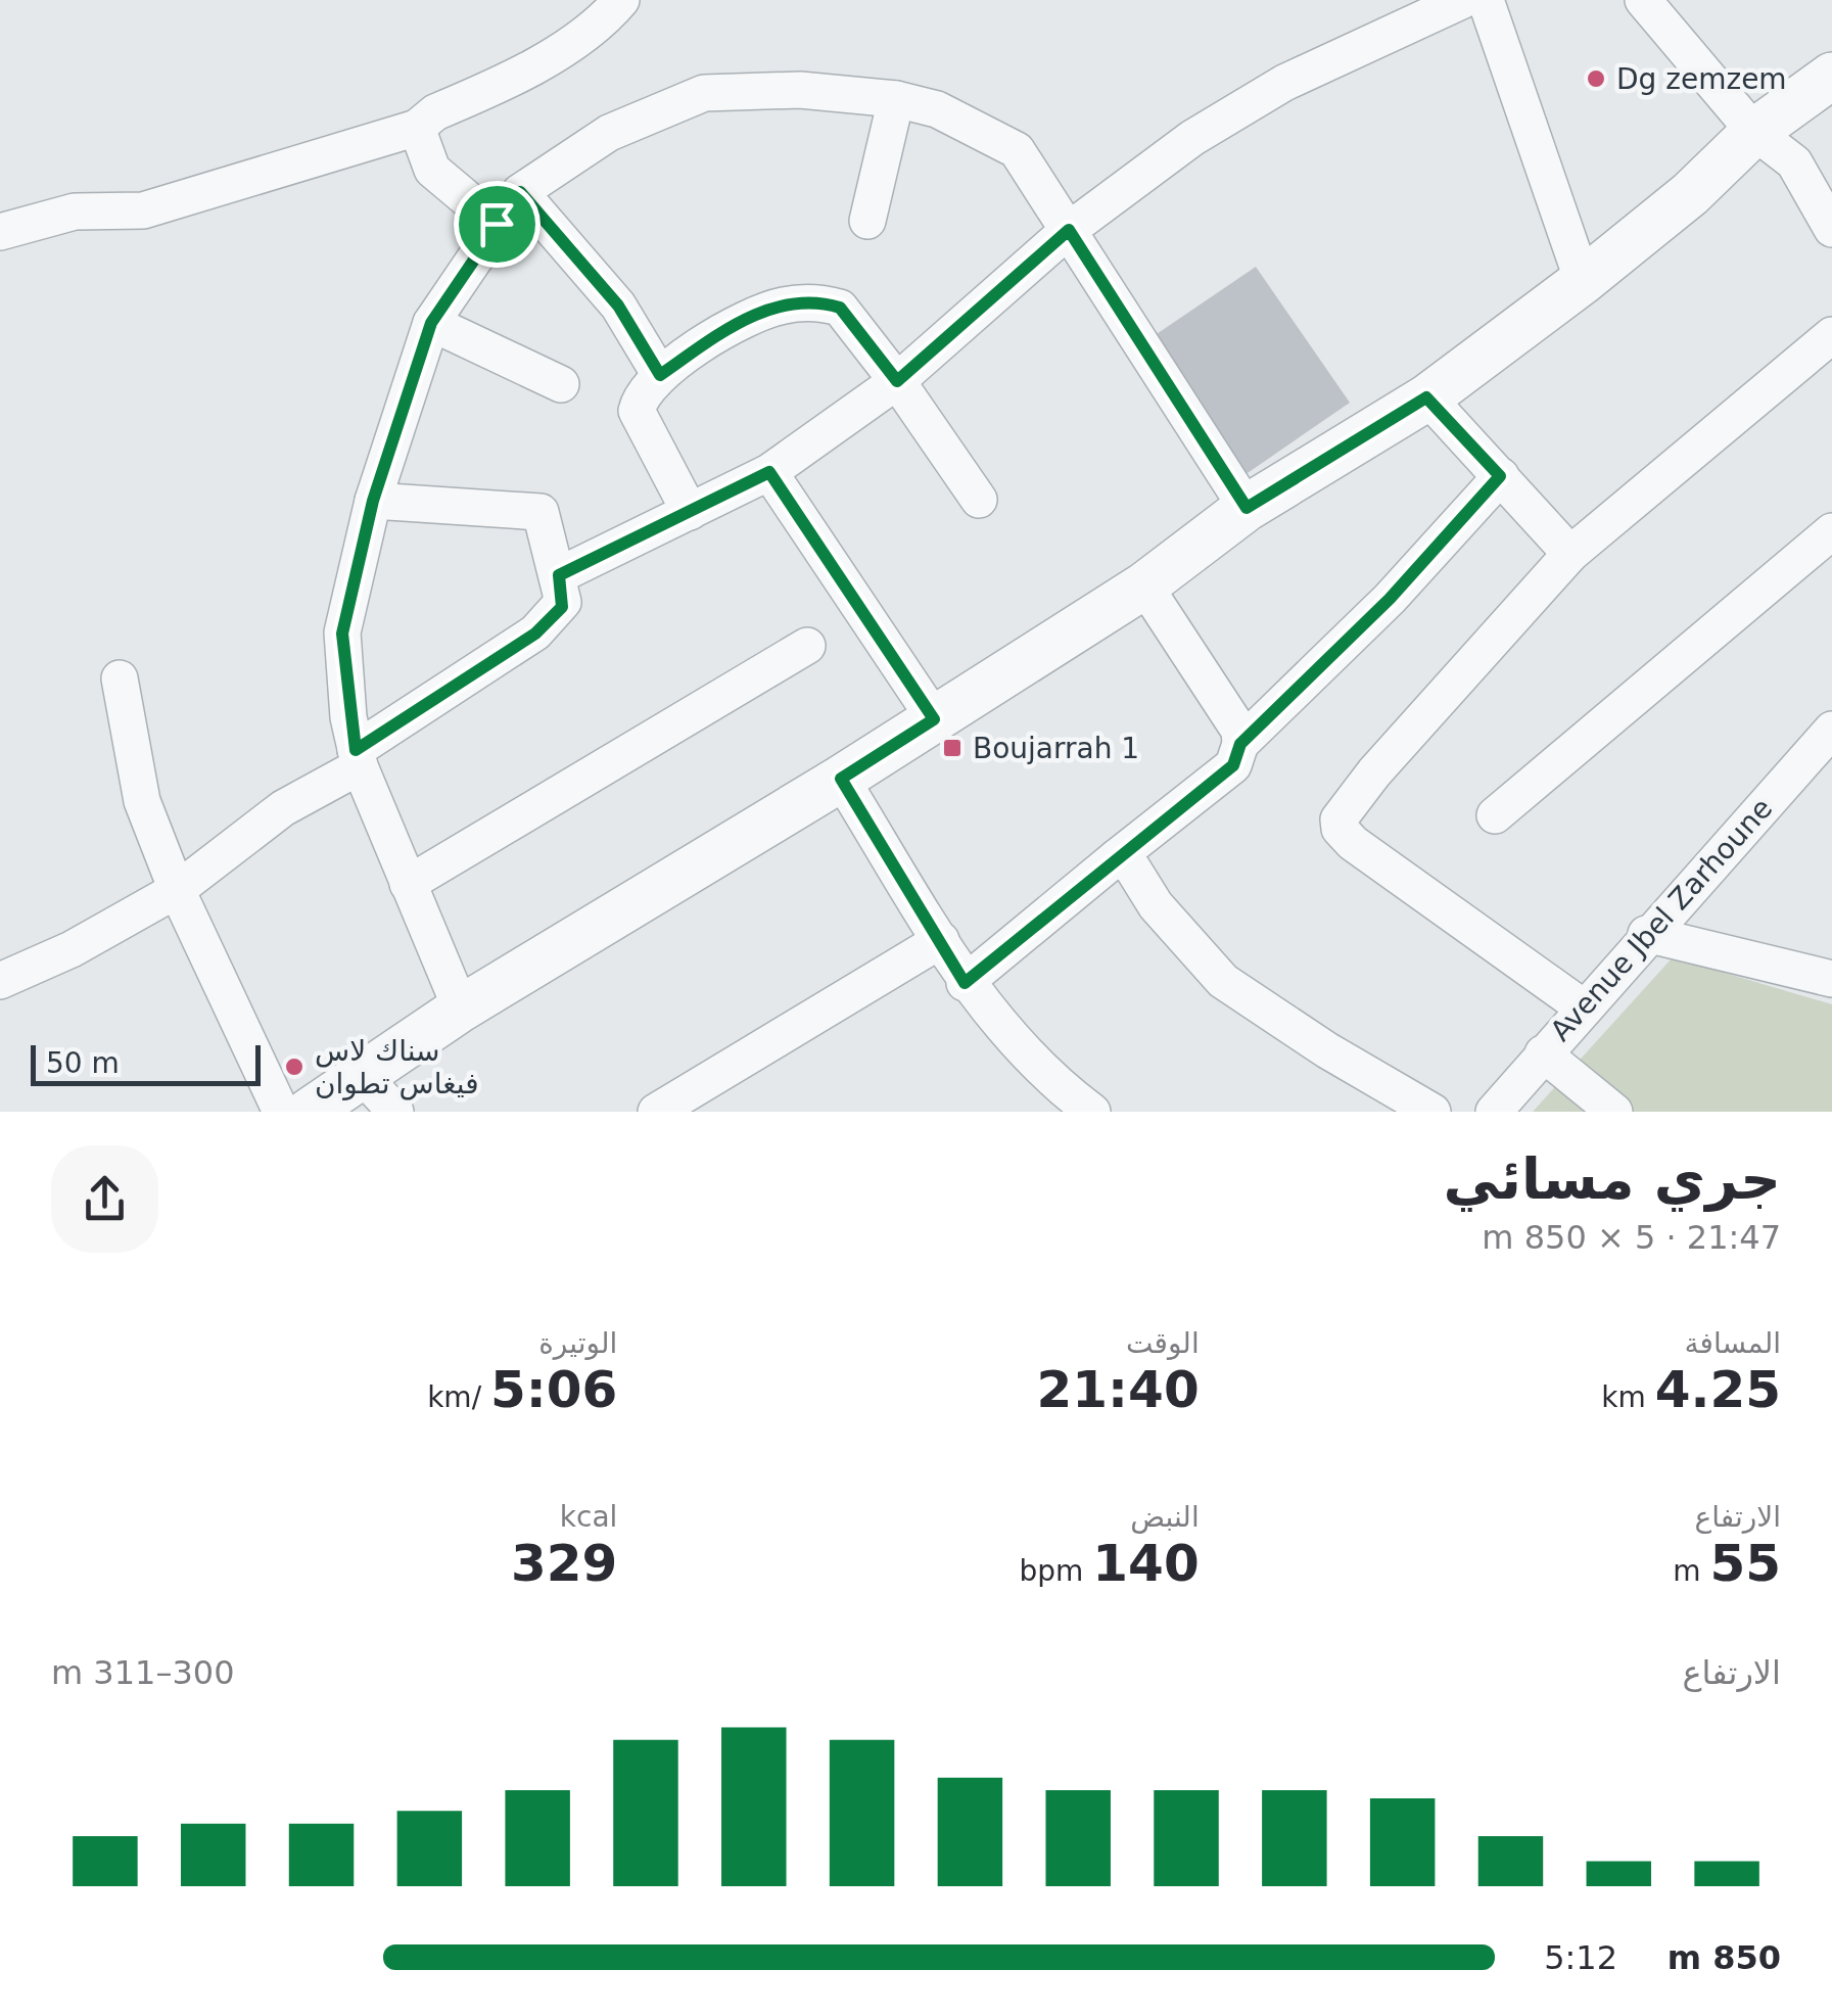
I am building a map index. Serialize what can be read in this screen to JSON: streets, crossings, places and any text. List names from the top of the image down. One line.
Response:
{"streets":{"street":["Avenue Jbel Zarhoune"]},"places":{"other":["Dg zemzem","سناك لاس فيغاس تطوان"],"transit":["Boujarrah 1"]},"scale_bar":"50 m","page":{"scale":"50 m","heading":["جري مسائي","21:47 · 5 × 850 m"],"stats":[["المسافة","4.25 km"],["الوقت","21:40"],["الوتيرة","5:06 /km"],["الارتفاع","55 m"],["النبض","140 bpm"],["kcal","329"]],"chart":["الارتفاع","300–311 m"],"list":[{"name":"850 m","note":"5:12"}]}}
